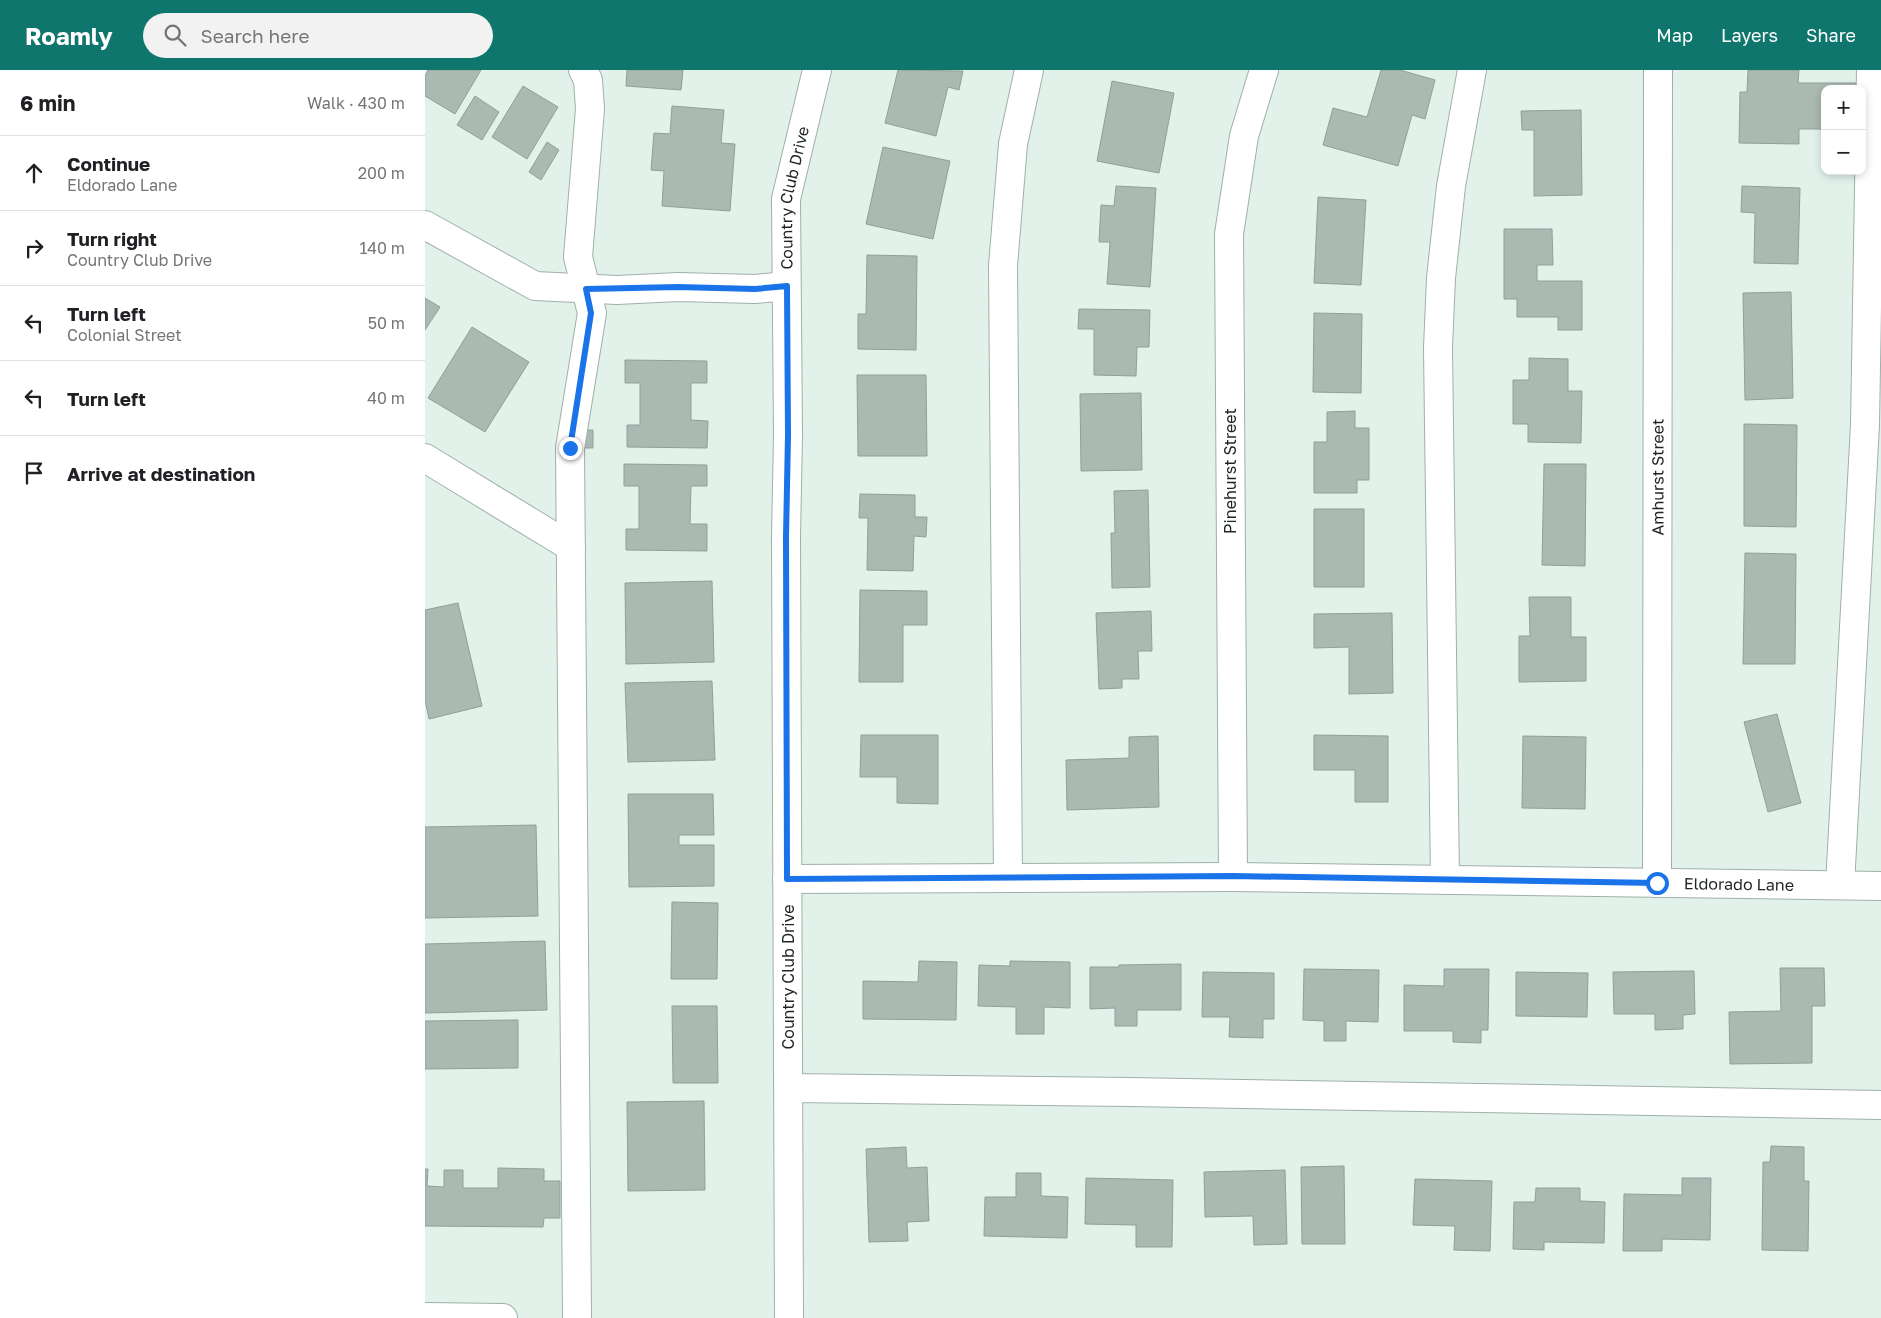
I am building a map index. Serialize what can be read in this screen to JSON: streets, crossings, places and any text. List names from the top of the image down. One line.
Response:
{"streets":{"street":["Country Club Drive","Pinehurst Street","Amhurst Street","Eldorado Lane"]},"crossings":[["Country Club Drive","Eldorado Lane"],["Pinehurst Street","Eldorado Lane"],["Amhurst Street","Eldorado Lane"]],"page":{"header":"Roamly","search":"Search here","nav":["Map","Layers","Share"],"heading":["6 min","Walk · 430 m"],"map_buttons":["+","−"],"list":[["Continue","Eldorado Lane","200 m"],["Turn right","Country Club Drive","140 m"],["Turn left","Colonial Street","50 m"],["Turn left","40 m"],"Arrive at destination"]}}
